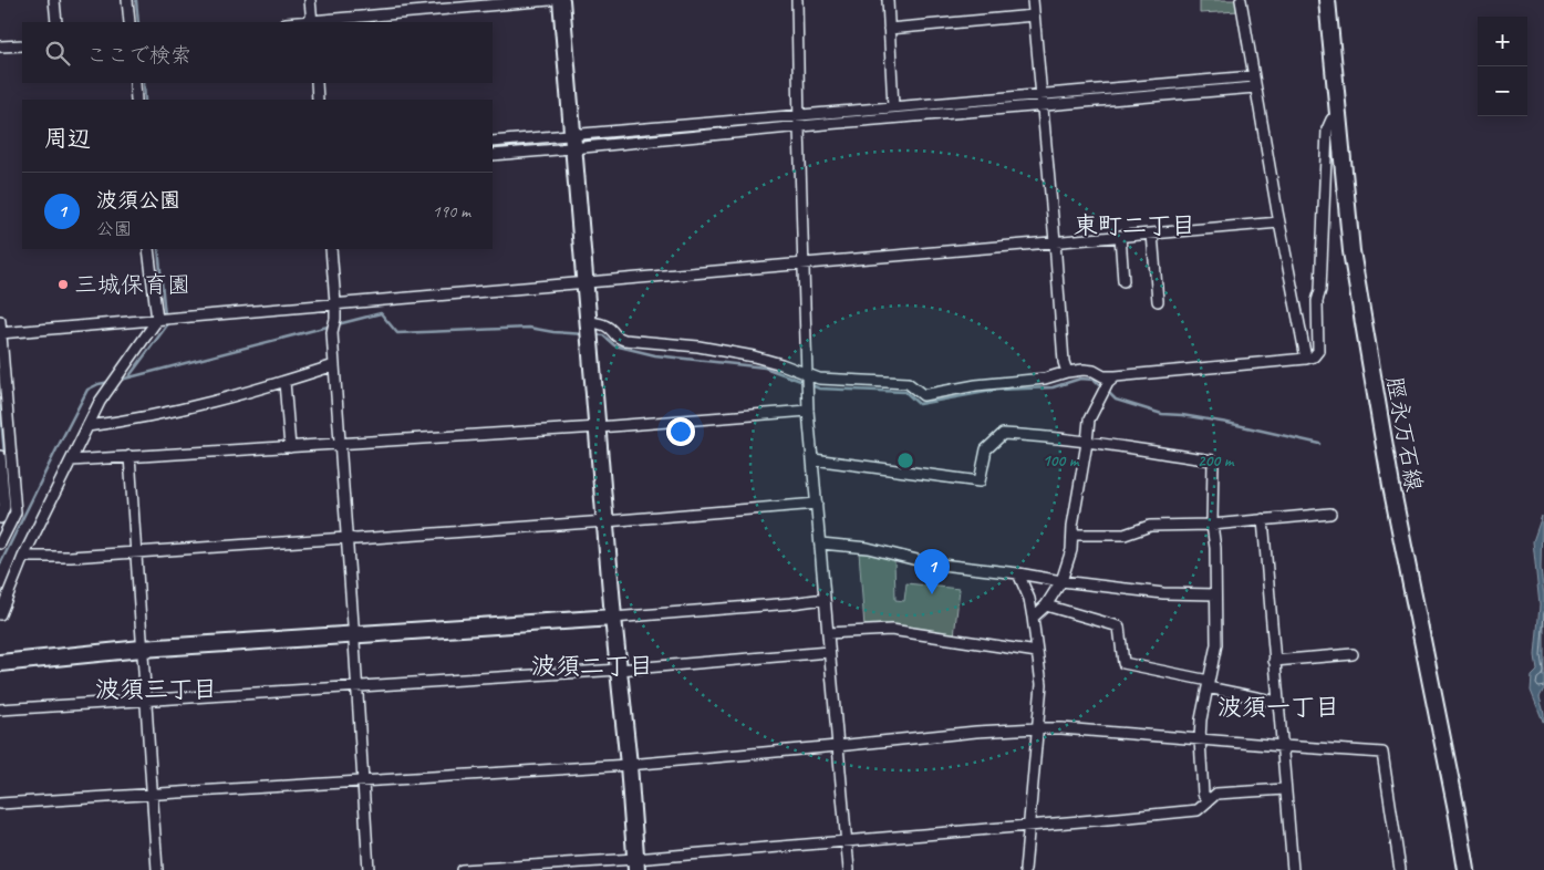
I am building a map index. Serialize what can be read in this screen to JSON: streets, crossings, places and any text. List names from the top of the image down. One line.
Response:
{"streets":{"street":["脛永万石線"]},"districts":["東町二丁目","波須二丁目","波須三丁目","波須一丁目"],"places":["三城保育園"],"page":{"map_buttons":["+","−"],"search":"ここで検索","heading":"周辺","list":[{"mark":"1","name":"波須公園","note":"公園","value":"190 m"}],"pins":"1"},"rings":["100 m","200 m"]}
